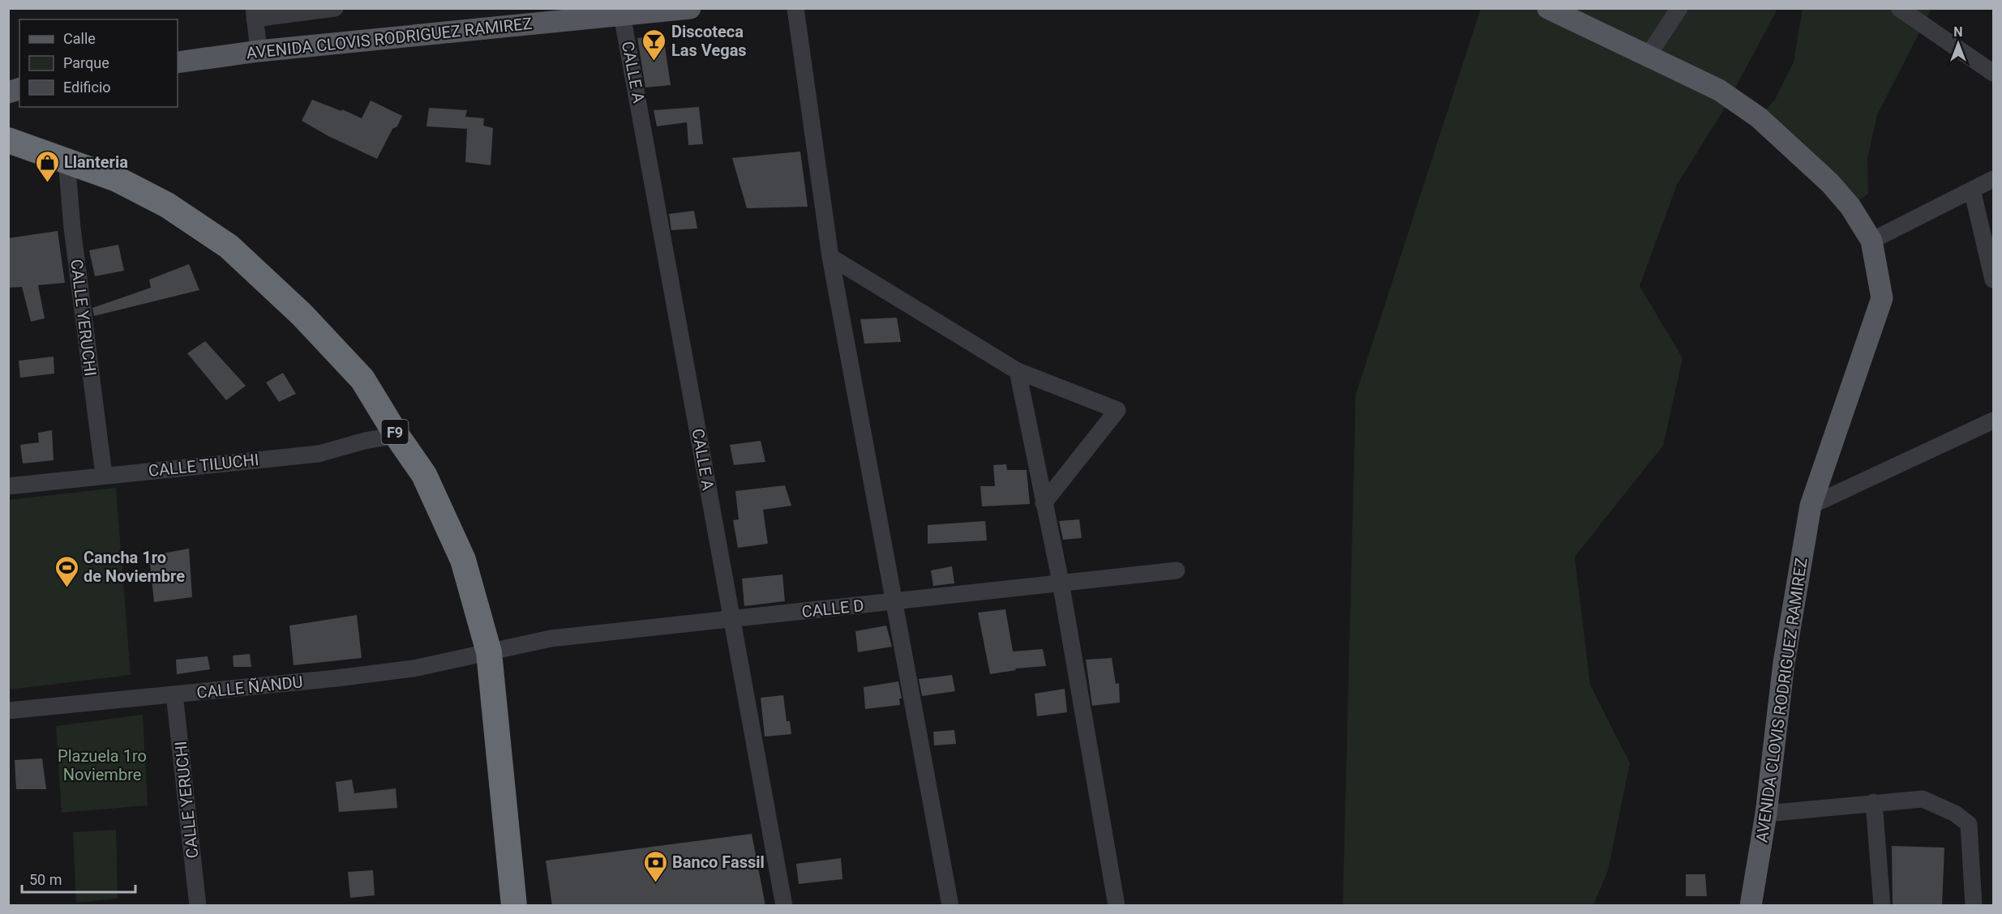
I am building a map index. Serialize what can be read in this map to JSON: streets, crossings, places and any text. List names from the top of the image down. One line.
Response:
{"streets":{"highway":["F9"],"main road":["AVENIDA CLOVIS RODRIGUEZ RAMIREZ"],"street":["CALLE A","CALLE YERUCHI","CALLE TILUCHI","CALLE D","CALLE ÑANDU"]},"crossings":[["AVENIDA CLOVIS RODRIGUEZ RAMIREZ","CALLE A"],["CALLE A","CALLE D"],["CALLE YERUCHI","F9"],["CALLE YERUCHI","CALLE TILUCHI"],["CALLE YERUCHI","CALLE ÑANDU"],["F9","CALLE TILUCHI"],["F9","CALLE D"],["F9","CALLE ÑANDU"],["CALLE D","CALLE ÑANDU"]],"parks":["Plazuela 1ro Noviembre"],"places":{"bar":["Discoteca Las Vegas"],"shop":["Llanteria"],"sports":["Cancha 1ro de Noviembre"],"bank":["Banco Fassil"]},"legend":["Calle","Parque","Edificio"],"scale_bar":"50 m","north":"top"}
